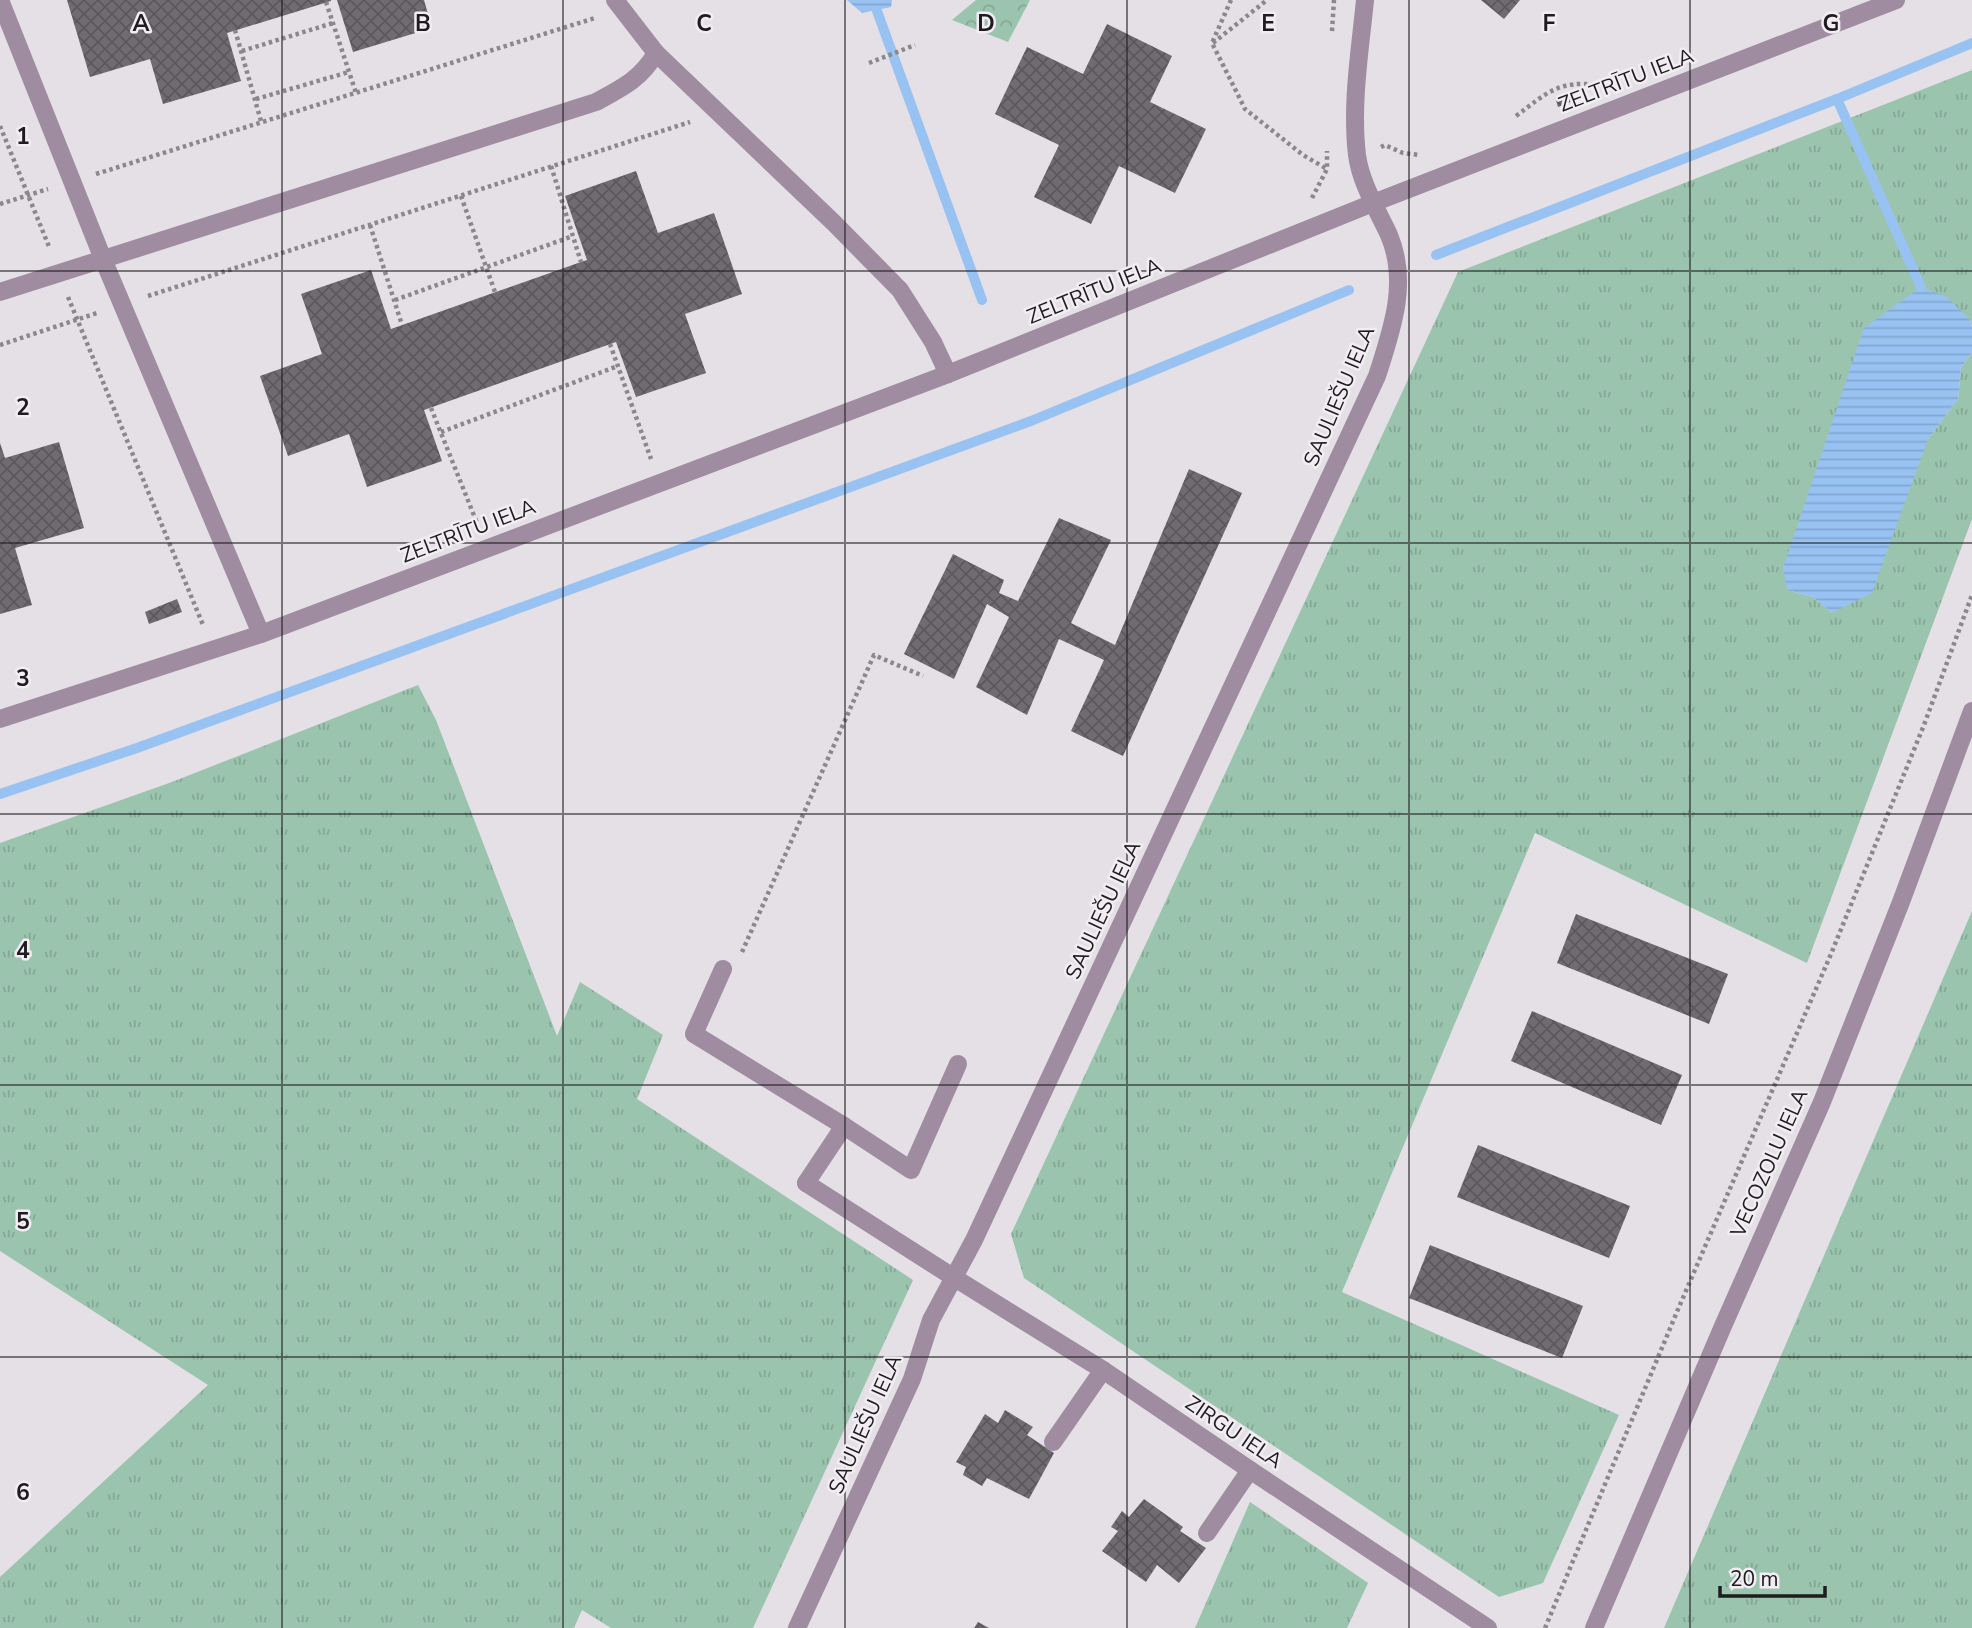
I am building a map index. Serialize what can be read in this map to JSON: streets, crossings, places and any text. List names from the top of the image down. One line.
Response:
{"streets":{"street":["ZELTRĪTU IELA","SAULIEŠU IELA","VECOZOLU IELA","ZIRGU IELA"]},"crossings":[["ZELTRĪTU IELA","SAULIEŠU IELA"],["SAULIEŠU IELA","ZIRGU IELA"]],"scale_bar":"20 m","grid":{"columns":["A","B","C","D","E","F","G"],"rows":["1","2","3","4","5","6"]}}
